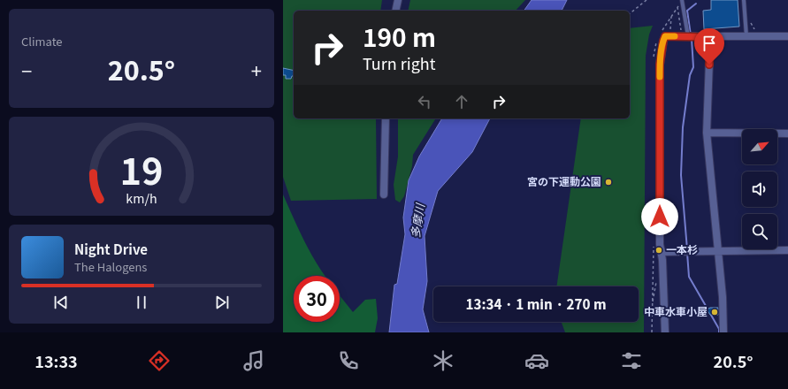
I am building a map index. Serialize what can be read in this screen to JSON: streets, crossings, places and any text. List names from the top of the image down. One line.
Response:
{"water":["多摩川"],"places":["宮の下運動公園","一本杉","中車水車小屋"],"north":"top right","page":{"tile":"Climate","turn":["190 m","Turn right"],"heat":["−","20.5°","+"],"song":["Night Drive","The Halogens"],"limit":"30","trip":"13:34 · 1 min · 270 m","tabs":["13:33","20.5°"],"gauge":["19","km/h"]}}
